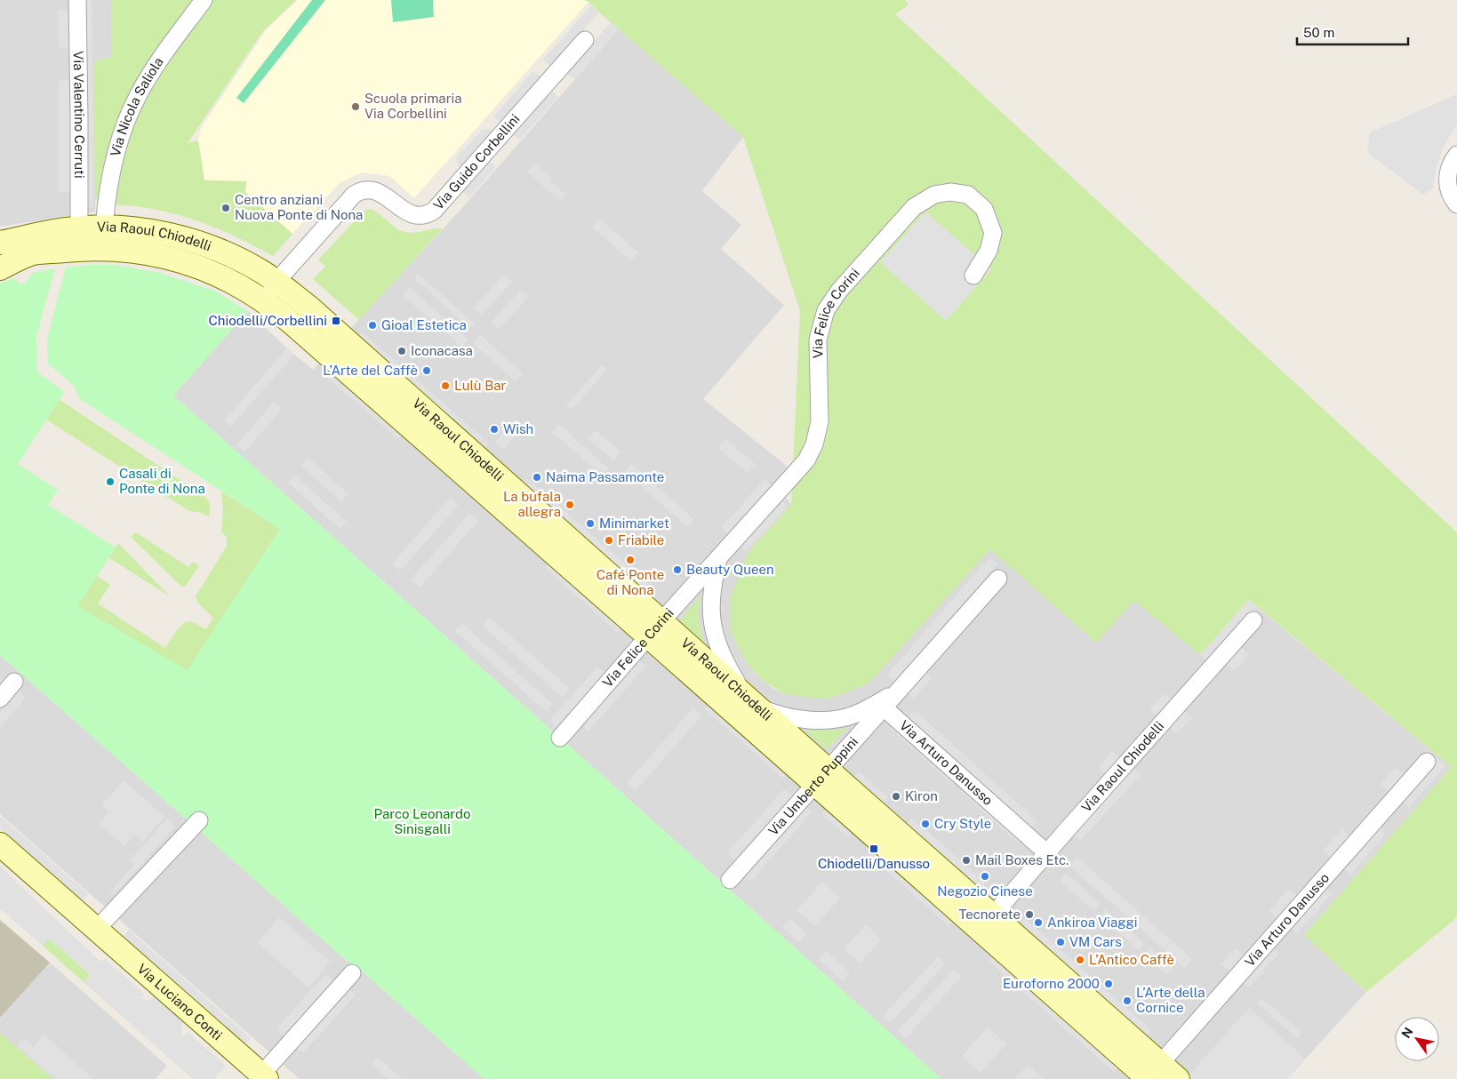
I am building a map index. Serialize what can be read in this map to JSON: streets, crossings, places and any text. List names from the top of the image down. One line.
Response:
{"streets":{"main road":["Via Raoul Chiodelli","Via Luciano Conti"],"street":["Via Nicola Saliola","Via Valentino Cerruti","Via Guido Corbellini","Via Felice Corini","Via Arturo Danusso","Via Umberto Puppini"]},"crossings":[["Via Nicola Saliola","Via Raoul Chiodelli"],["Via Valentino Cerruti","Via Raoul Chiodelli"],["Via Guido Corbellini","Via Raoul Chiodelli"],["Via Raoul Chiodelli","Via Felice Corini"],["Via Raoul Chiodelli","Via Arturo Danusso"],["Via Raoul Chiodelli","Via Umberto Puppini"],["Via Arturo Danusso","Via Umberto Puppini"]],"parks":["Parco Leonardo Sinisgalli"],"places":{"other":["Scuola primaria Via Corbellini","Centro anziani Nuova Ponte di Nona","Gioal Estetica","Iconacasa","L’Arte del Caffè","Lulù Bar","Wish","Naima Passamonte","Casali di Ponte di Nona","La bufala allegra","Minimarket","Friabile","Café Ponte di Nona","Beauty Queen","Kìron","Cry Style","Mail Boxes Etc.","Negozio Cinese","Tecnorete","Ankiroa Viaggi","VM Cars","L’Antico Caffè","Euroforno 2000","L’Arte della Cornice"],"transit":["Chiodelli/Corbellini","Chiodelli/Danusso"]},"scale_bar":"50 m","north":"top left"}
